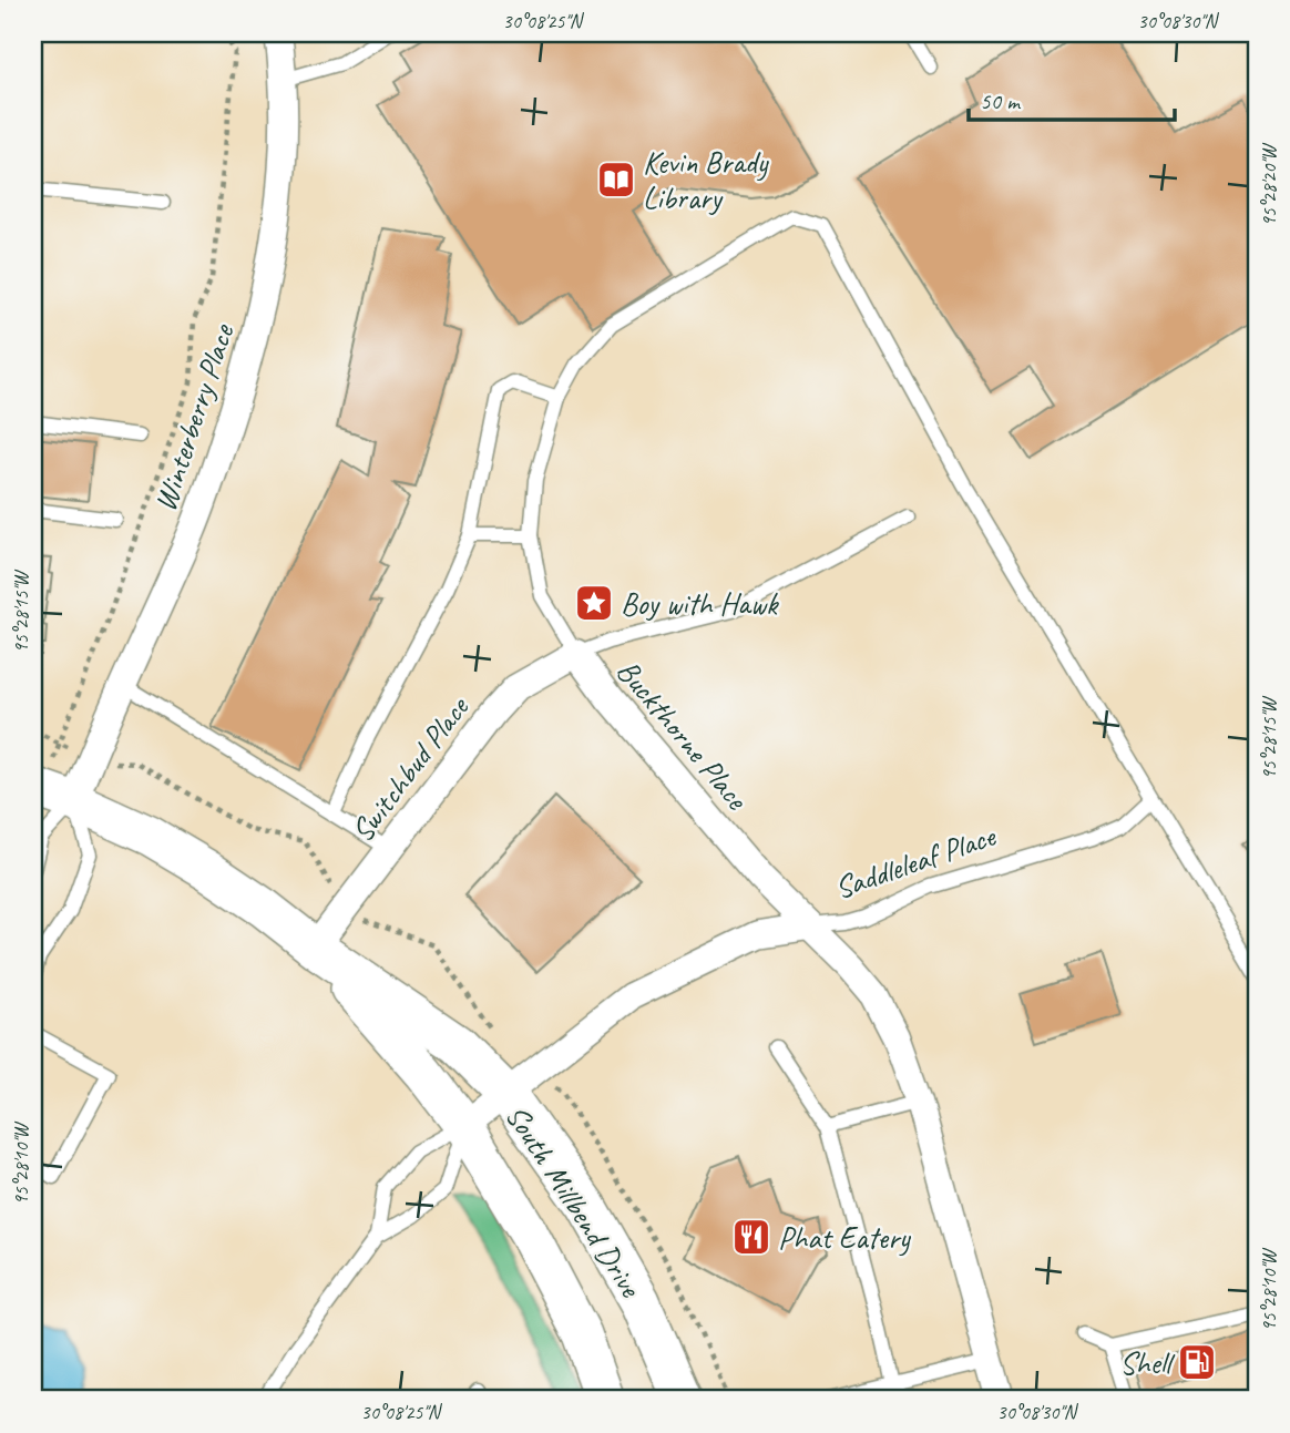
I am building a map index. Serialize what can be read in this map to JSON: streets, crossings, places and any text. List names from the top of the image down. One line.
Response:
{"streets":{"street":["Winterberry Place","Buckthorne Place","Switchbud Place","Saddleleaf Place","South Millbend Drive"]},"crossings":[["Winterberry Place","South Millbend Drive"],["Buckthorne Place","Switchbud Place"],["Buckthorne Place","Saddleleaf Place"],["Switchbud Place","South Millbend Drive"],["Saddleleaf Place","South Millbend Drive"]],"places":{"library":["Kevin Brady Library"],"place":["Boy with Hawk"],"restaurant":["Phat Eatery"],"fuel station":["Shell"]},"scale_bar":"50 m","coordinates":["30°08'25\"N","30°08'30\"N","95°28'20\"W","95°28'15\"W","95°28'10\"W"]}
